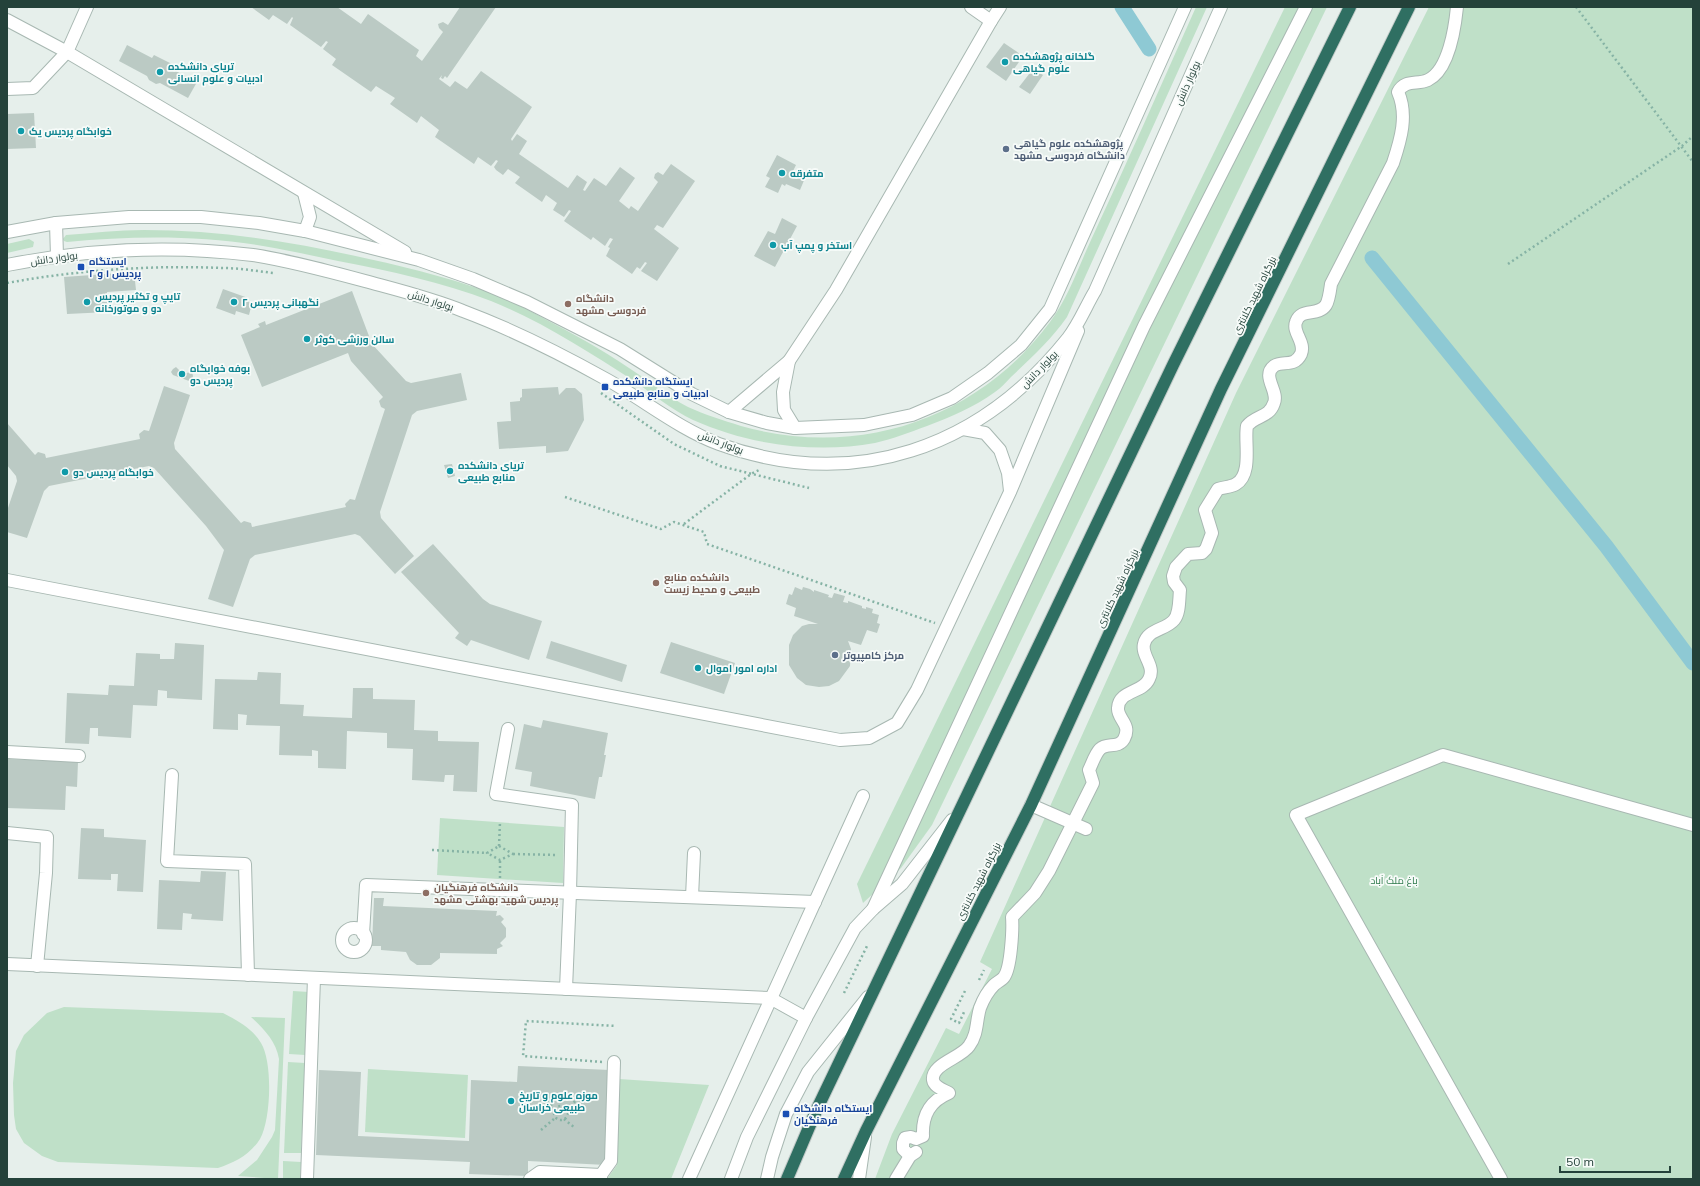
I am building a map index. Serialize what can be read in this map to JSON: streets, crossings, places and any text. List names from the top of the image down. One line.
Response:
{"streets":{"highway":["بزرگراه شهید کلانتری"],"street":["بولوار دانش"]},"parks":["باغ ملک آباد"],"places":{"other":["گلخانه پژوهشکده علوم گیاهی","تریای دانشکده ادبیات و علوم انسانی","خوابگاه پردیس یک","پژوهشکده علوم گیاهی دانشگاه فردوسی مشهد","متفرقه","استخر و پمپ آب","تایپ و تکثیر پردیس دو و موتورخانه","نگهبانی پردیس ۲","دانشگاه فردوسی مشهد","سالن ورزشی کوثر","بوفه خوابگاه پردیس دو","تریای دانشکده منابع طبیعی","خوابگاه پردیس دو","دانشکده منابع طبیعی و محیط زیست","مرکز کامپیوتر","اداره امور اموال","دانشگاه فرهنگیان پردیس شهید بهشتی مشهد","موزه علوم و تاریخ طبیعی خراسان"],"transit":["ایستگاه پردیس ۱ و ۲","ایستگاه دانشکده ادبیات و منابع طبیعی","ایستگاه دانشگاه فرهنگیان"]},"scale_bar":"50 m"}
